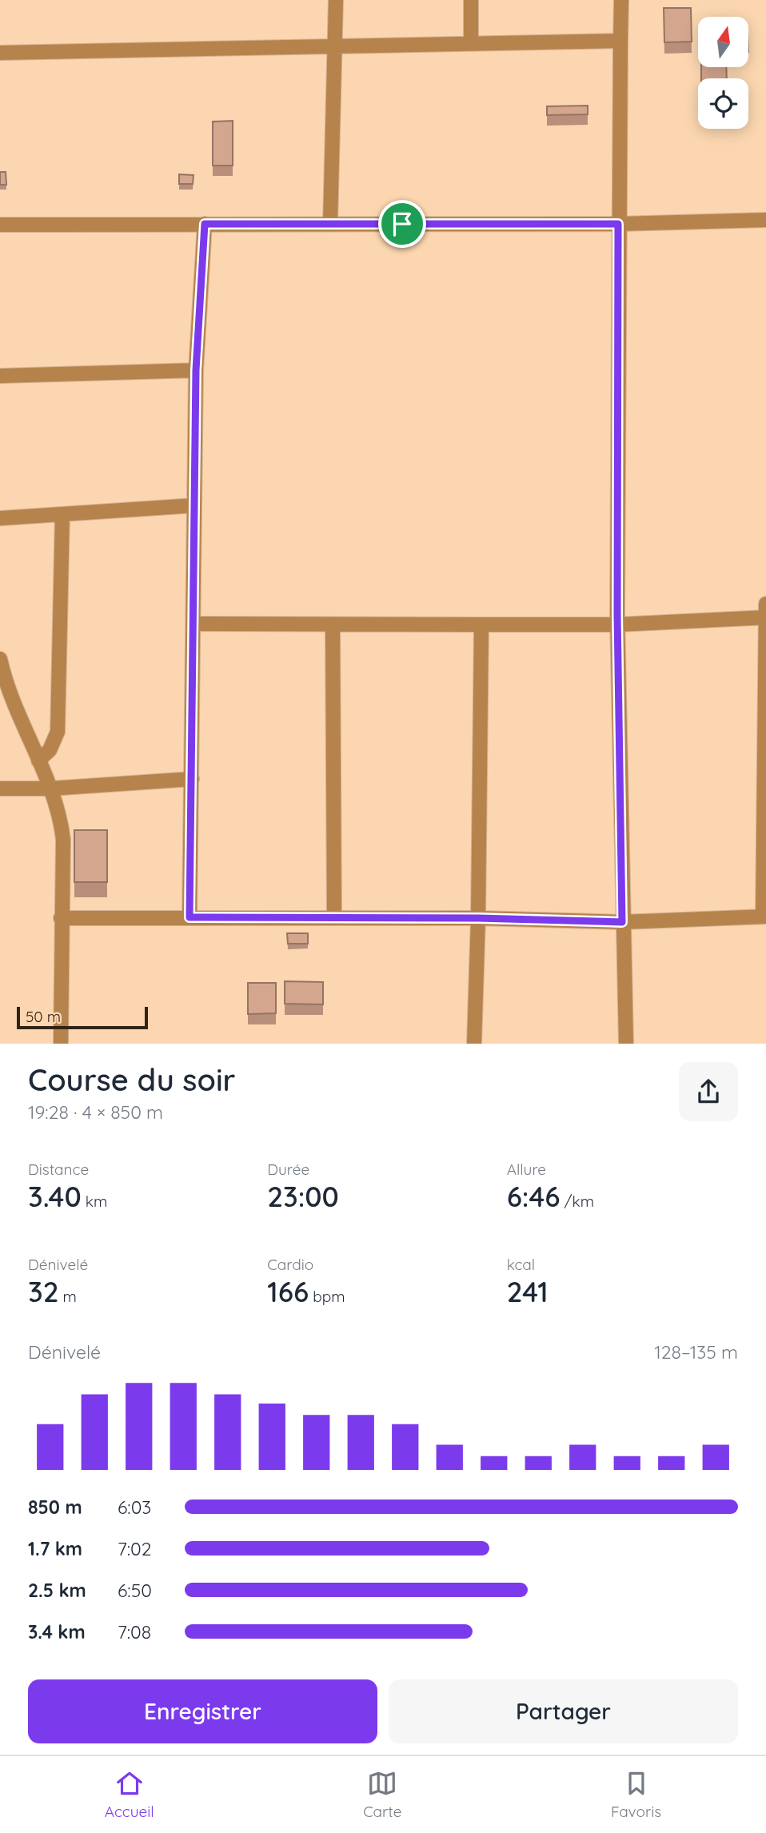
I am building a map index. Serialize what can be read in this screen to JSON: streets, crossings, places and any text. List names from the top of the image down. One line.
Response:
{"scale_bar":"50 m","north":"top","page":{"scale":"50 m","heading":["Course du soir","19:28 · 4 × 850 m"],"stats":[["Distance","3.40 km"],["Durée","23:00"],["Allure","6:46 /km"],["Dénivelé","32 m"],["Cardio","166 bpm"],["kcal","241"]],"chart":["Dénivelé","128–135 m"],"list":[{"name":"850 m","note":"6:03"},{"name":"1.7 km","note":"7:02"},{"name":"2.5 km","note":"6:50"},{"name":"3.4 km","note":"7:08"}],"buttons":["Enregistrer","Partager"],"tabs":["Accueil","Carte","Favoris"]}}
